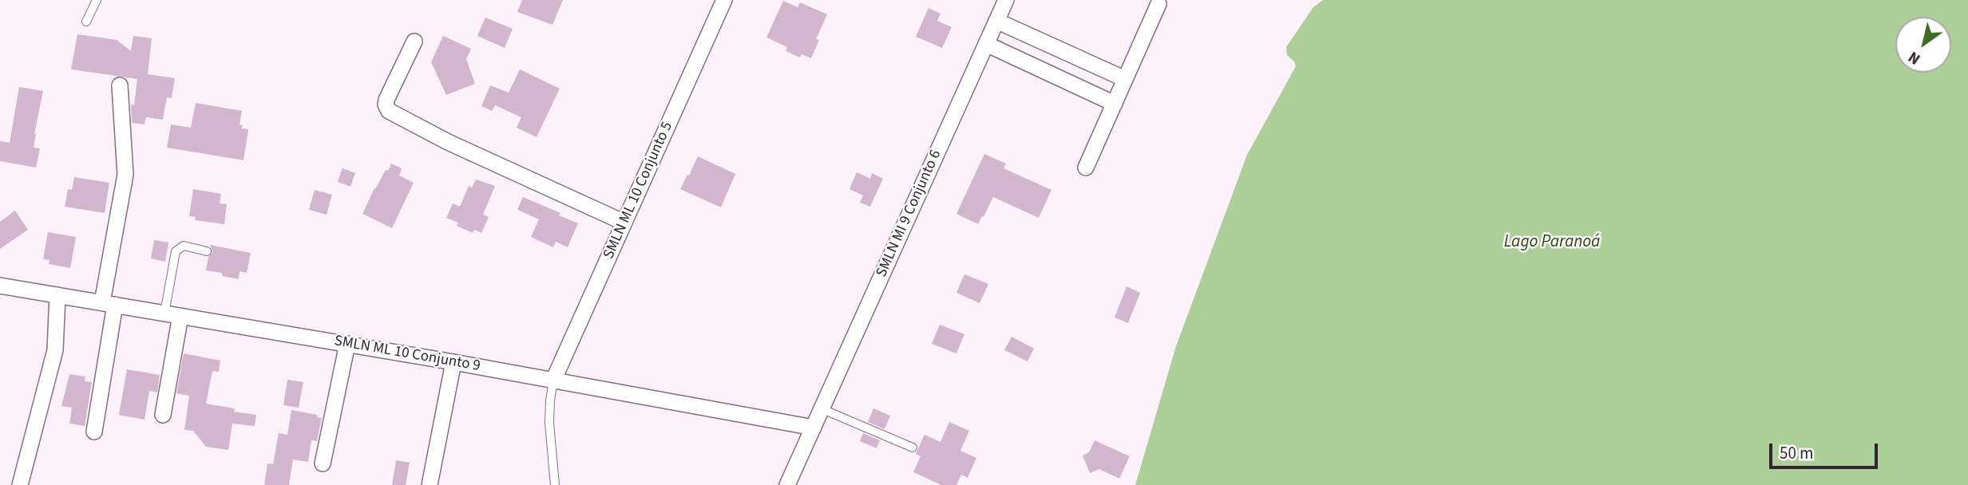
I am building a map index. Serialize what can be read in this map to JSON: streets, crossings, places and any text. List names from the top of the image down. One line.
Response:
{"streets":{"street":["SMLN ML 10 Conjunto 5","SMLN MI 9 Conjunto 6","SMLN ML 10 Conjunto 9"]},"crossings":[["SMLN ML 10 Conjunto 5","SMLN ML 10 Conjunto 9"],["SMLN MI 9 Conjunto 6","SMLN ML 10 Conjunto 9"]],"water":["Lago Paranoá"],"scale_bar":"50 m","north":"bottom left"}
